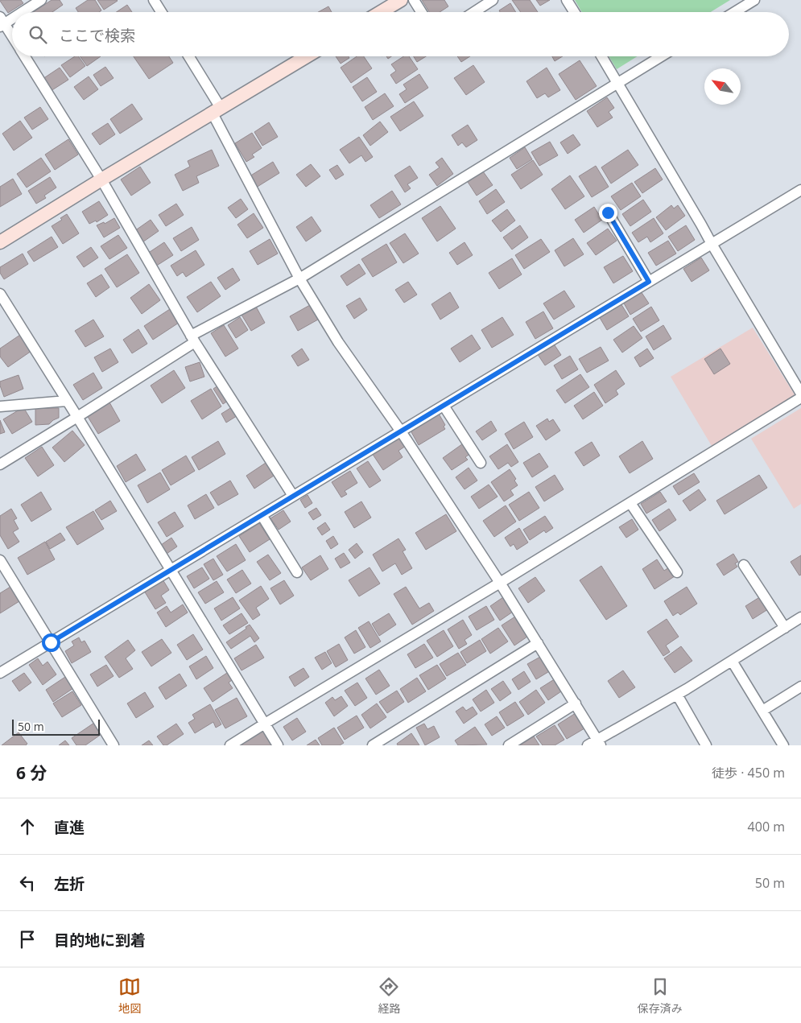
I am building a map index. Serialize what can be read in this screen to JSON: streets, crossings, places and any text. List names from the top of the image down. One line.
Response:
{"scale_bar":"50 m","north":"top left","page":{"search":"ここで検索","scale":"50 m","heading":["6 分","徒歩 · 450 m"],"list":[["直進","400 m"],["左折","50 m"],"目的地に到着"],"nav":["地図","経路","保存済み"]}}
